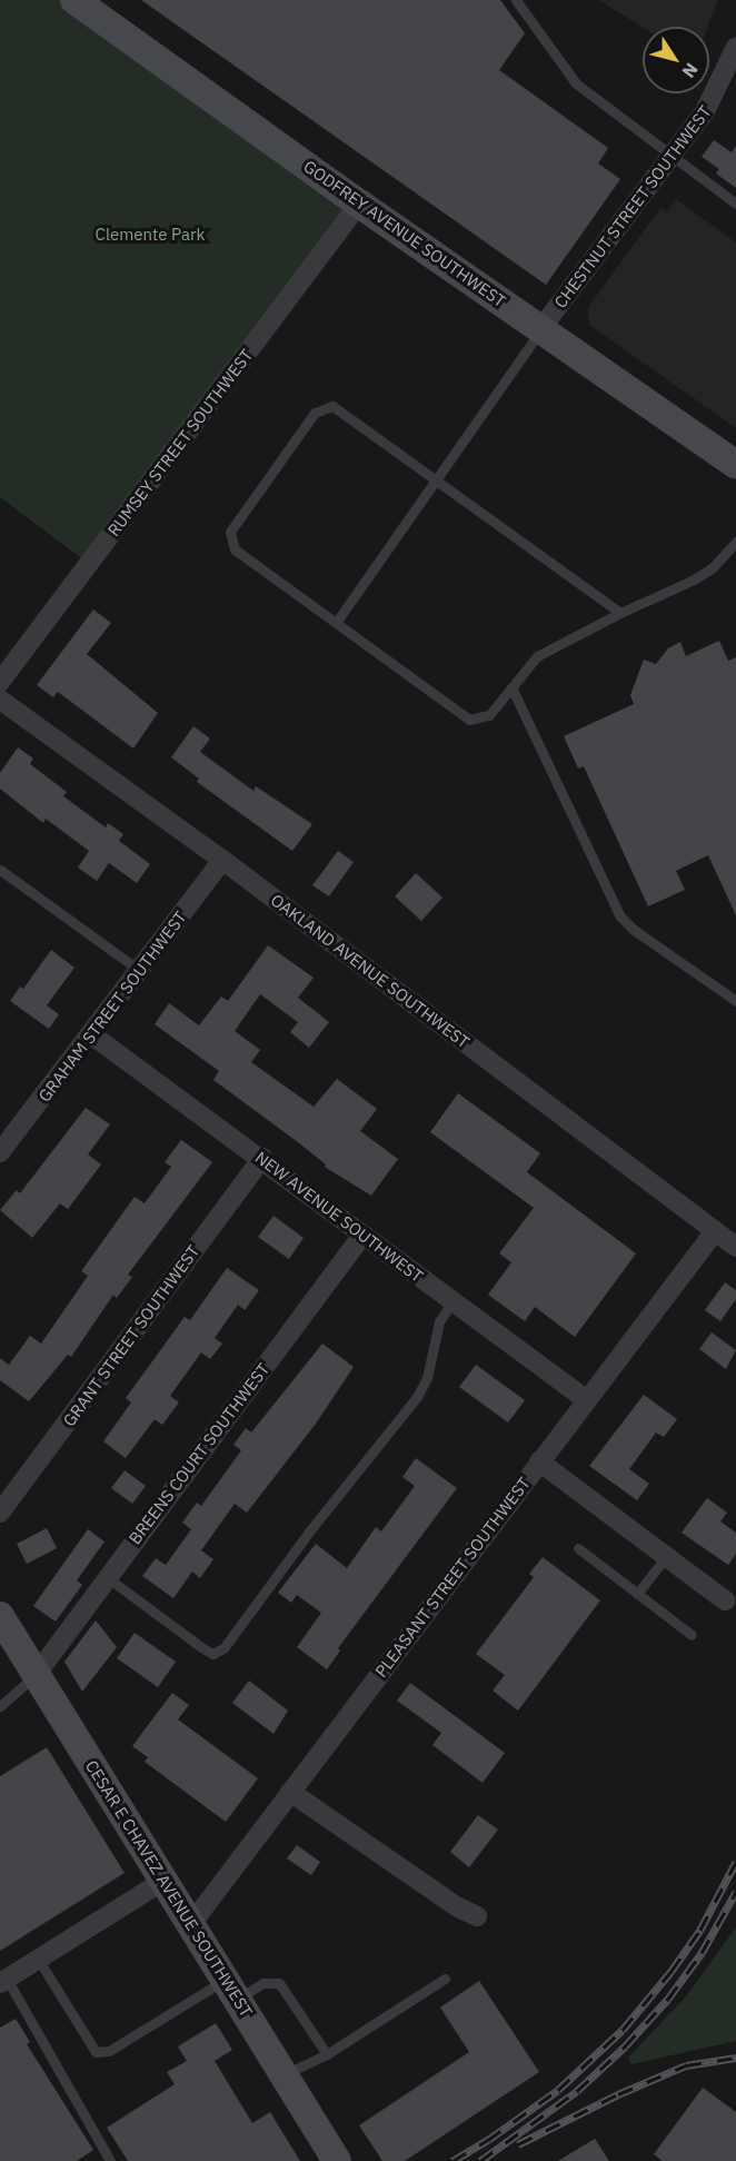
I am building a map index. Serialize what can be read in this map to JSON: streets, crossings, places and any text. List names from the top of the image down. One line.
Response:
{"streets":{"main road":["GODFREY AVENUE SOUTHWEST","CESAR E CHAVEZ AVENUE SOUTHWEST"],"street":["CHESTNUT STREET SOUTHWEST","RUMSEY STREET SOUTHWEST","OAKLAND AVENUE SOUTHWEST","GRAHAM STREET SOUTHWEST","NEW AVENUE SOUTHWEST","GRANT STREET SOUTHWEST","BREENS COURT SOUTHWEST","PLEASANT STREET SOUTHWEST"]},"crossings":[["CHESTNUT STREET SOUTHWEST","GODFREY AVENUE SOUTHWEST"],["GODFREY AVENUE SOUTHWEST","RUMSEY STREET SOUTHWEST"],["OAKLAND AVENUE SOUTHWEST","GRAHAM STREET SOUTHWEST"],["OAKLAND AVENUE SOUTHWEST","PLEASANT STREET SOUTHWEST"],["GRAHAM STREET SOUTHWEST","NEW AVENUE SOUTHWEST"],["NEW AVENUE SOUTHWEST","GRANT STREET SOUTHWEST"],["NEW AVENUE SOUTHWEST","BREENS COURT SOUTHWEST"],["NEW AVENUE SOUTHWEST","PLEASANT STREET SOUTHWEST"],["BREENS COURT SOUTHWEST","CESAR E CHAVEZ AVENUE SOUTHWEST"],["PLEASANT STREET SOUTHWEST","CESAR E CHAVEZ AVENUE SOUTHWEST"]],"parks":["Clemente Park"],"north":"bottom right"}
